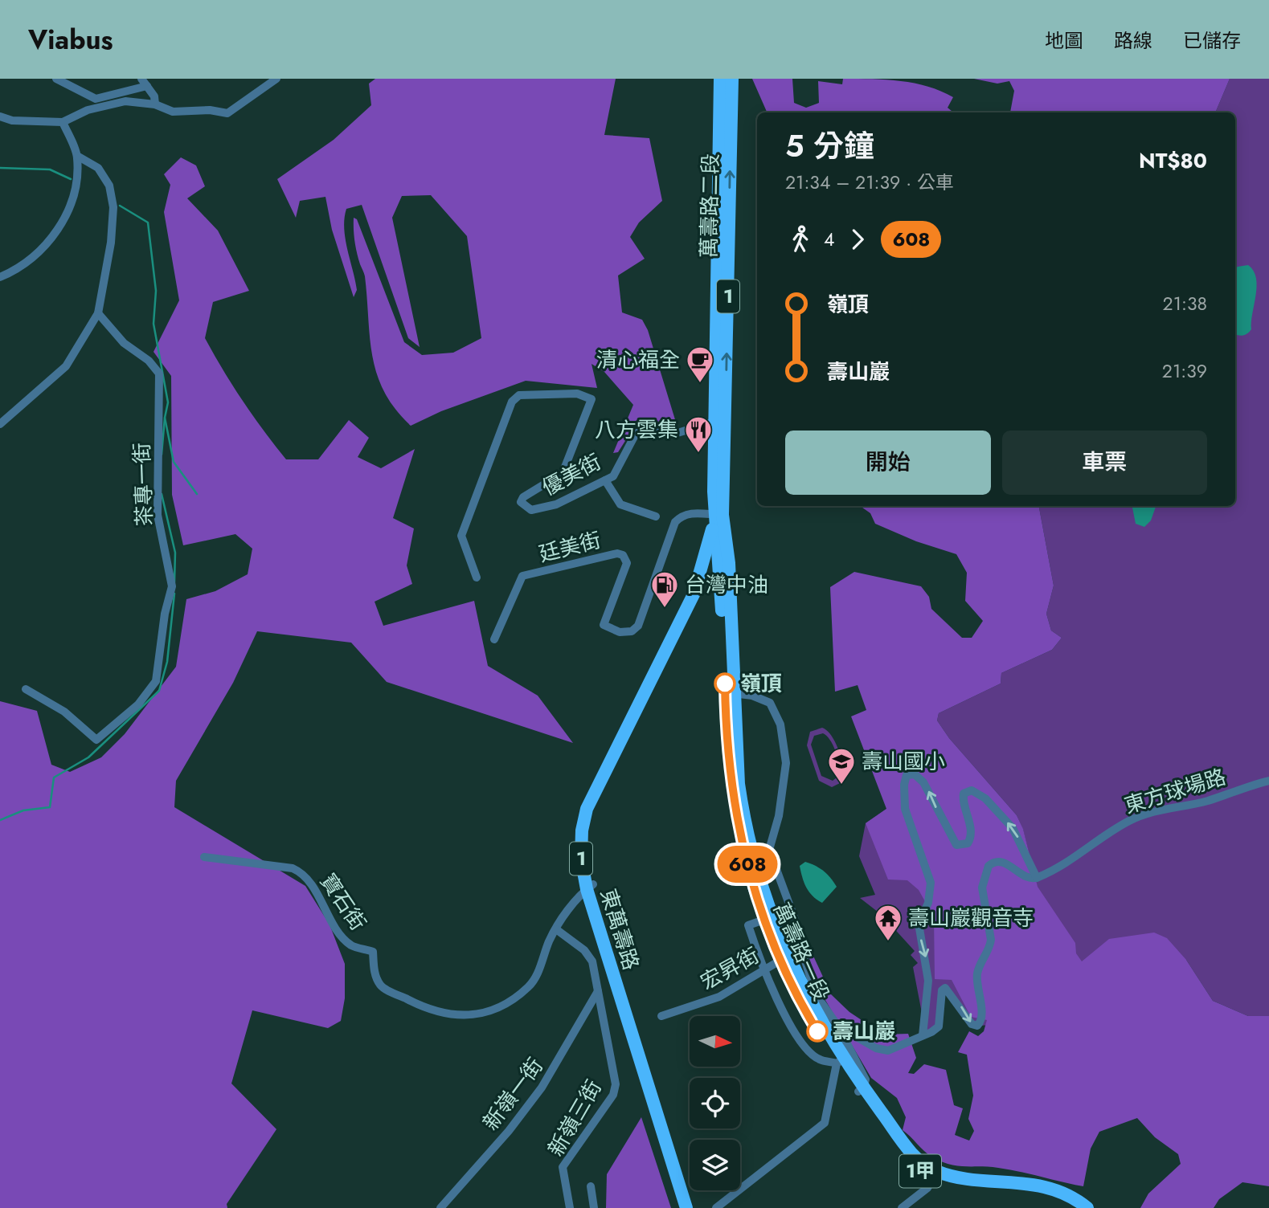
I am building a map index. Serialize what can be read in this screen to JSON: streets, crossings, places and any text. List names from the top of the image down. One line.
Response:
{"streets":{"main road":["萬壽路二段","1","東萬壽路","萬壽路一段","1甲"],"street":["優美街","茶專一街","廷美街","東方球場路","寶石街","宏昇街","新嶺一街","新嶺三街"]},"crossings":[["萬壽路二段","優美街"],["萬壽路二段","廷美街"],["萬壽路二段","東萬壽路"],["萬壽路二段","萬壽路一段"],["廷美街","東萬壽路"],["寶石街","東萬壽路"],["寶石街","新嶺三街"],["東萬壽路","萬壽路一段"],["萬壽路一段","宏昇街"],["新嶺一街","新嶺三街"]],"places":{"cafe":["清心福全"],"restaurant":["八方雲集"],"fuel station":["台灣中油"],"other":["嶺頂","壽山巖"],"school or university":["壽山國小"],"temple":["壽山巖觀音寺"]},"lines":["bus line 608"],"north":"right","page":{"header":"Viabus","nav":["地圖","路線","已儲存"],"on_map":"608","heading":["5 分鐘","21:34 – 21:39 · 公車","NT$80"],"legs":["4","608"],"list":[{"name":"嶺頂","value":"21:38"},{"name":"壽山巖","value":"21:39"}],"buttons":["開始","車票"]}}
